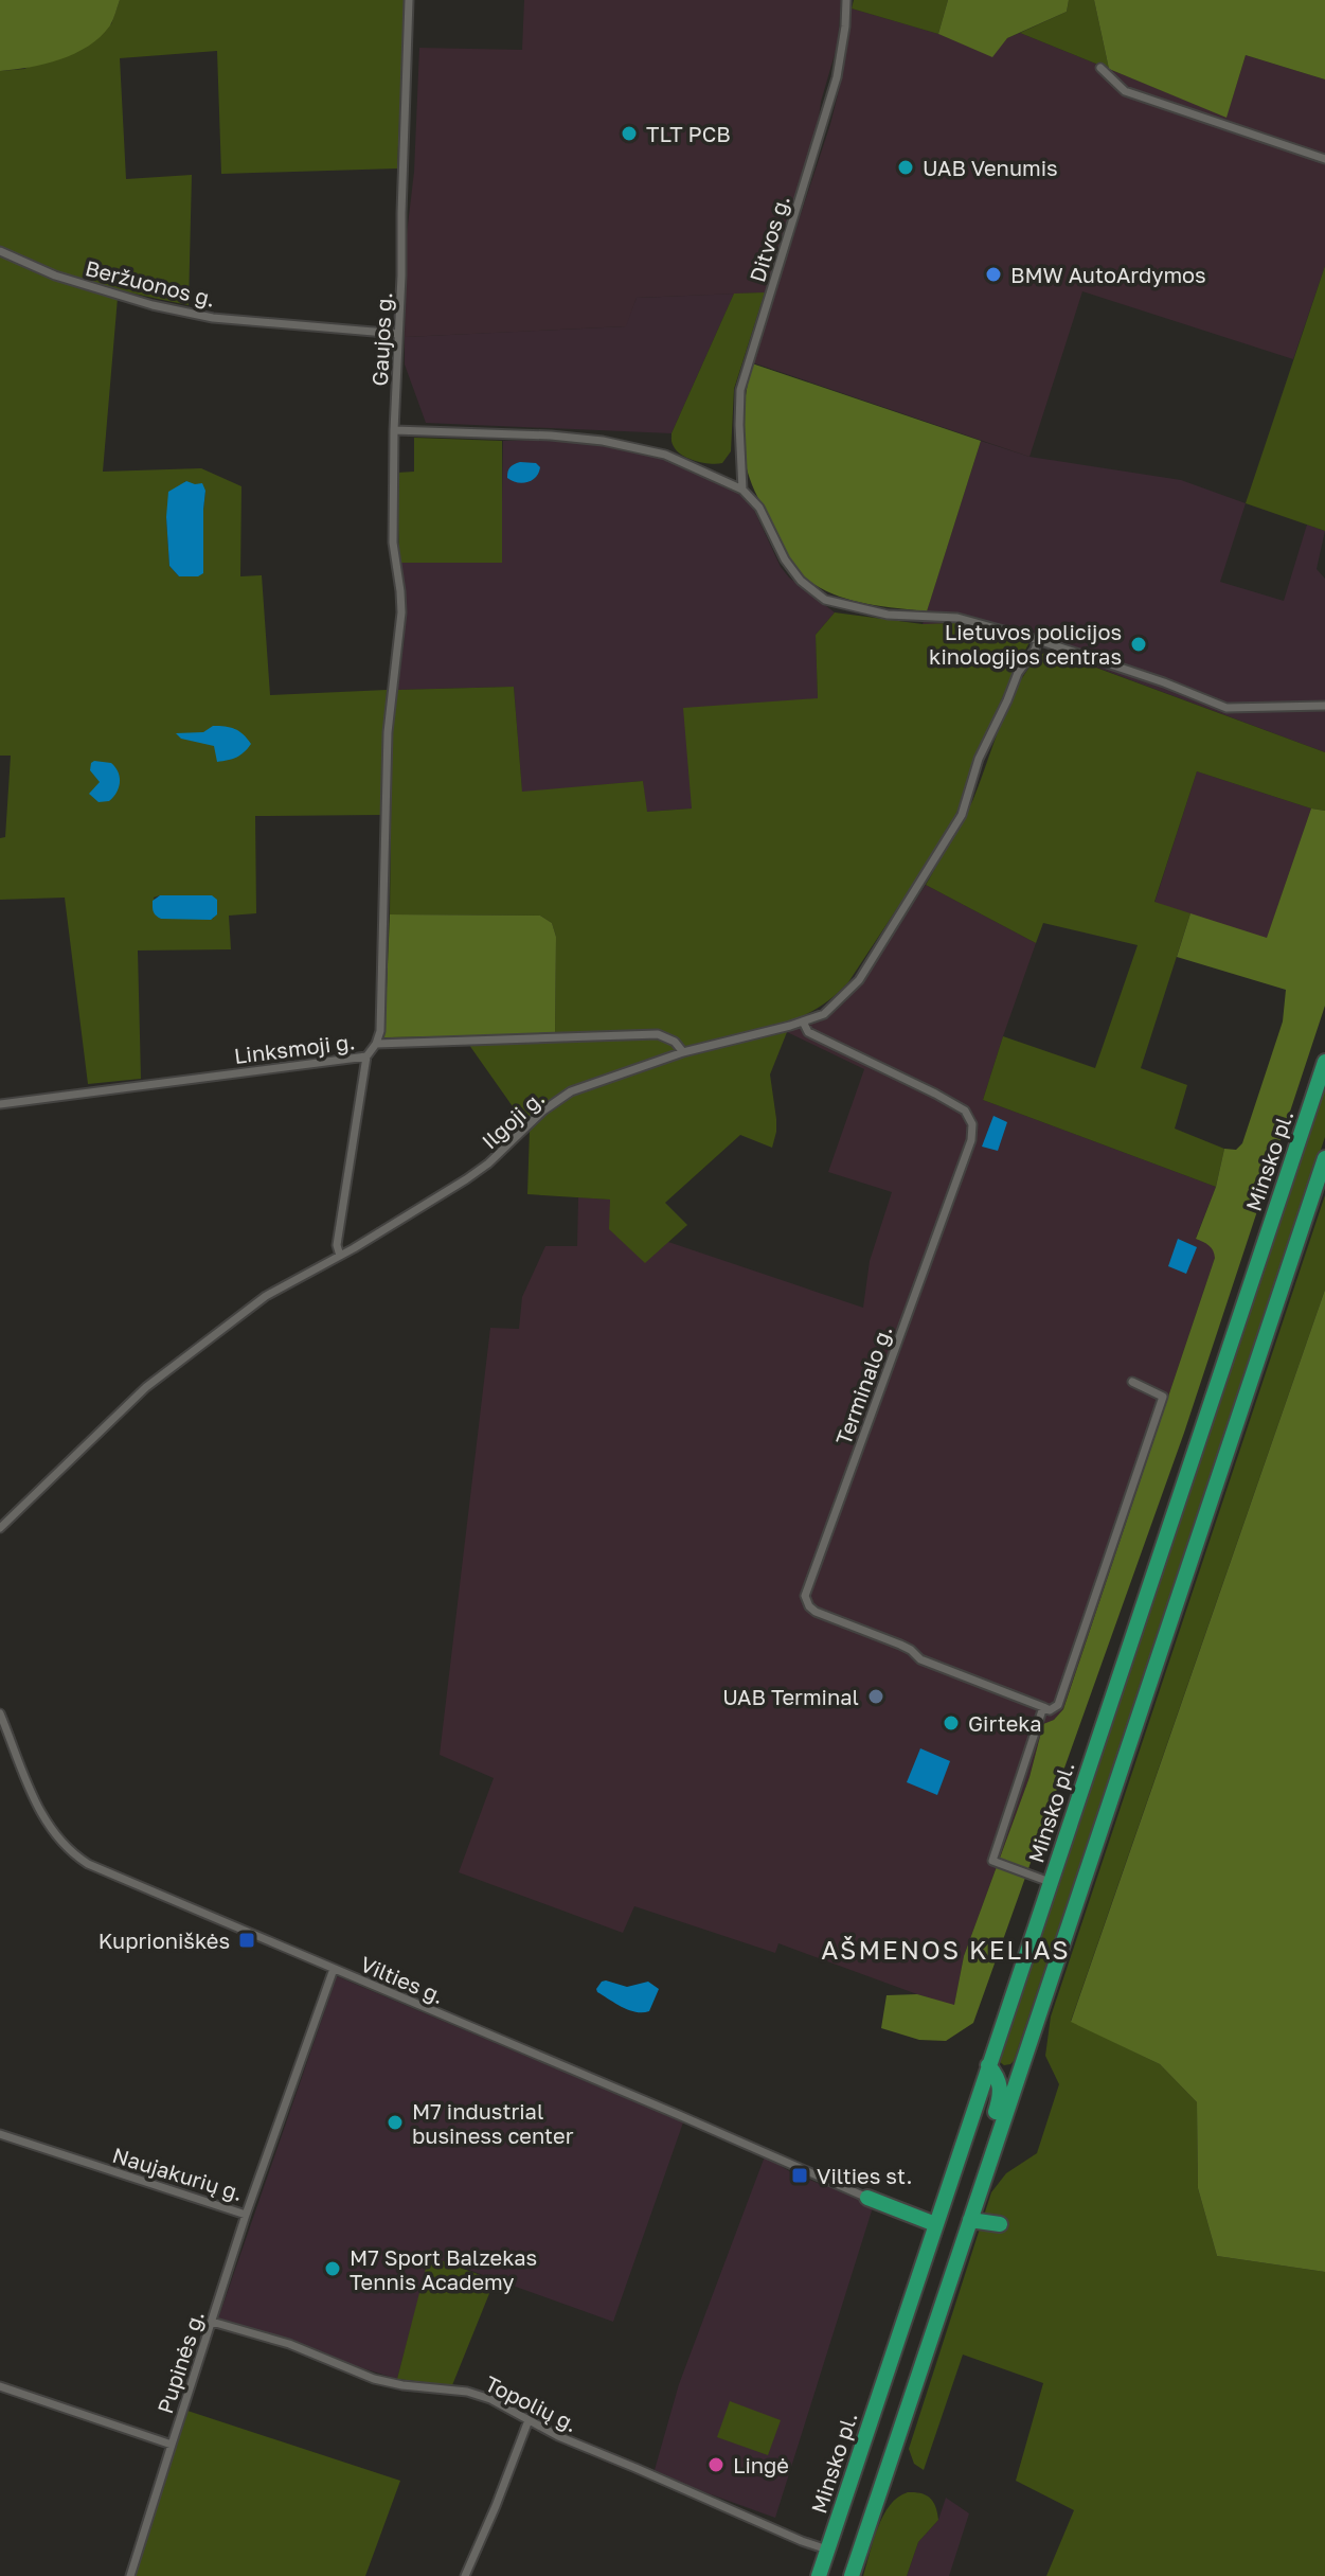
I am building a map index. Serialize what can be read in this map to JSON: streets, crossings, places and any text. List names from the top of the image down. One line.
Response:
{"streets":{"highway":["Minsko pl."],"street":["Ditvos g.","Beržuonos g.","Gaujos g.","Linksmoji g.","Ilgoji g.","Terminalo g.","Vilties g.","Naujakurių g.","Pupinės g.","Topolių g."]},"crossings":[["Beržuonos g.","Gaujos g."],["Gaujos g.","Linksmoji g."],["Linksmoji g.","Ilgoji g."],["Ilgoji g.","Terminalo g."],["Minsko pl.","Topolių g."],["Vilties g.","Naujakurių g."],["Naujakurių g.","Pupinės g."],["Pupinės g.","Topolių g."]],"districts":["AŠMENOS KELIAS"],"places":{"other":["TLT PCB","UAB Venumis","BMW AutoArdymos","Lietuvos policijos kinologijos centras","UAB Terminal","Girteka","M7 industrial business center","M7 Sport Balzekas Tennis Academy","Lingė"],"transit":["Kuprioniškės","Vilties st."]}}
